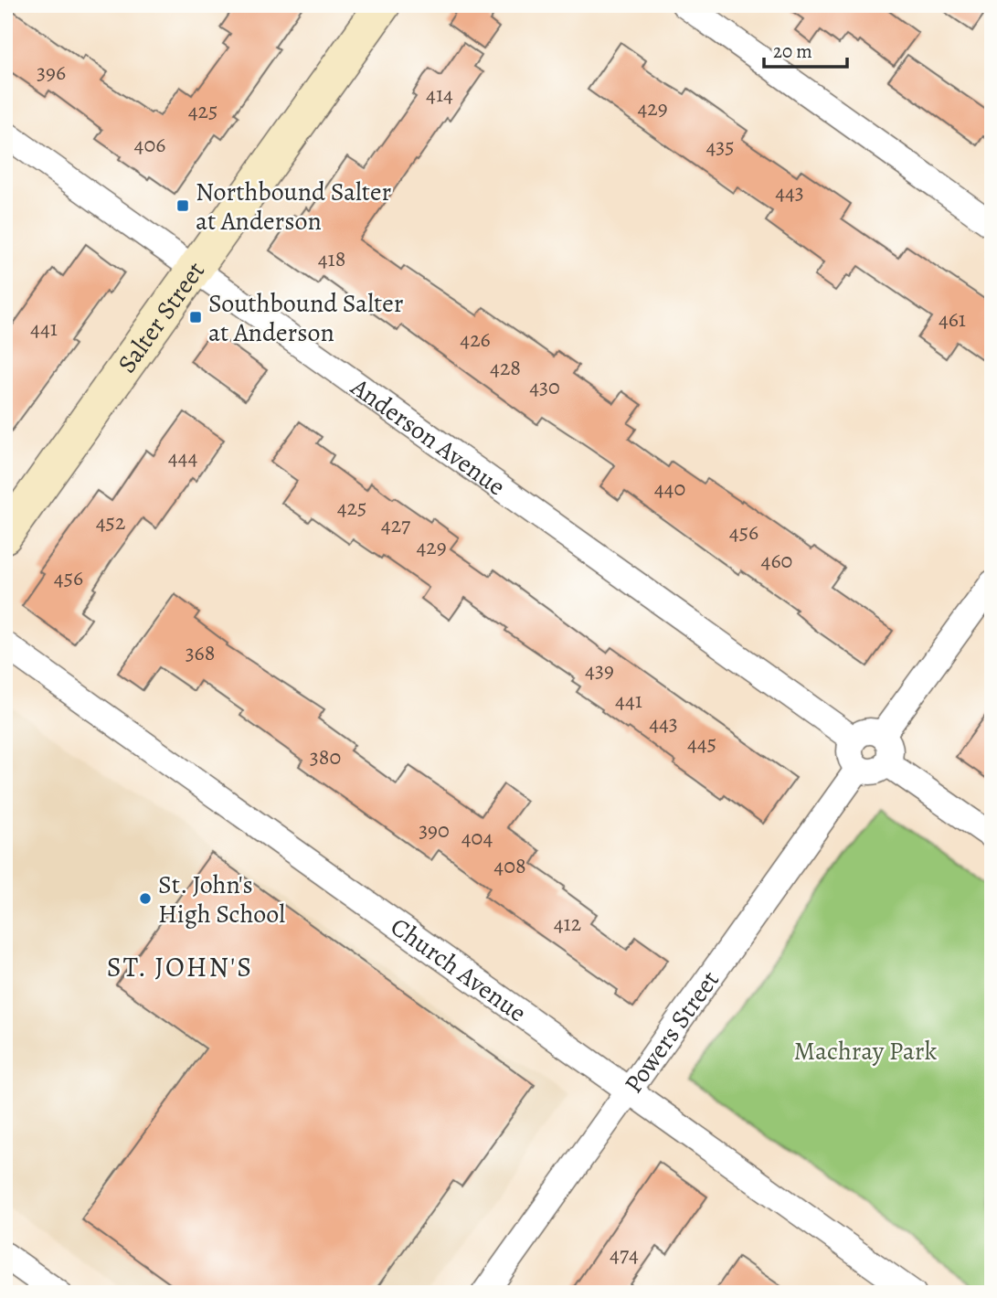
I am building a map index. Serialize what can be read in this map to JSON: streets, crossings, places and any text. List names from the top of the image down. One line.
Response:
{"streets":{"main road":["Salter Street"],"street":["Anderson Avenue","Church Avenue","Powers Street"]},"crossings":[["Salter Street","Anderson Avenue"],["Anderson Avenue","Powers Street"],["Church Avenue","Powers Street"]],"districts":["ST. JOHN'S"],"parks":["Machray Park"],"places":{"transit":["Northbound Salter at Anderson","Southbound Salter at Anderson"],"other":["St. John's High School"]},"house_numbers":["396","414","429","425","406","435","443","418","461","441","426","428","430","444","440","425","452","427","456","429","460","456","368","439","441","443","445","380","390","404","408","412","474"],"scale_bar":"20 m"}
